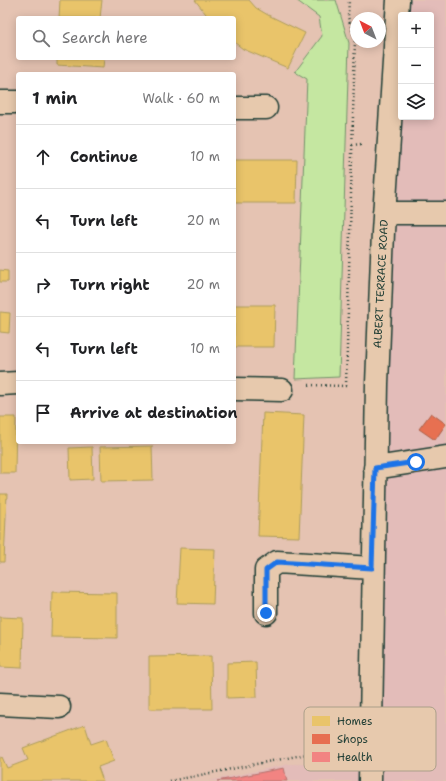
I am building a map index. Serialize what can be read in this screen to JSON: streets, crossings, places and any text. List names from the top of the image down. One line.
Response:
{"streets":{"street":["ALBERT TERRACE ROAD"]},"legend":["Homes","Shops","Health"],"north":"top left","page":{"map_buttons":["+","−"],"search":"Search here","heading":["1 min","Walk · 60 m"],"list":[["Continue","10 m"],["Turn left","20 m"],["Turn right","20 m"],["Turn left","10 m"],"Arrive at destination"]}}
